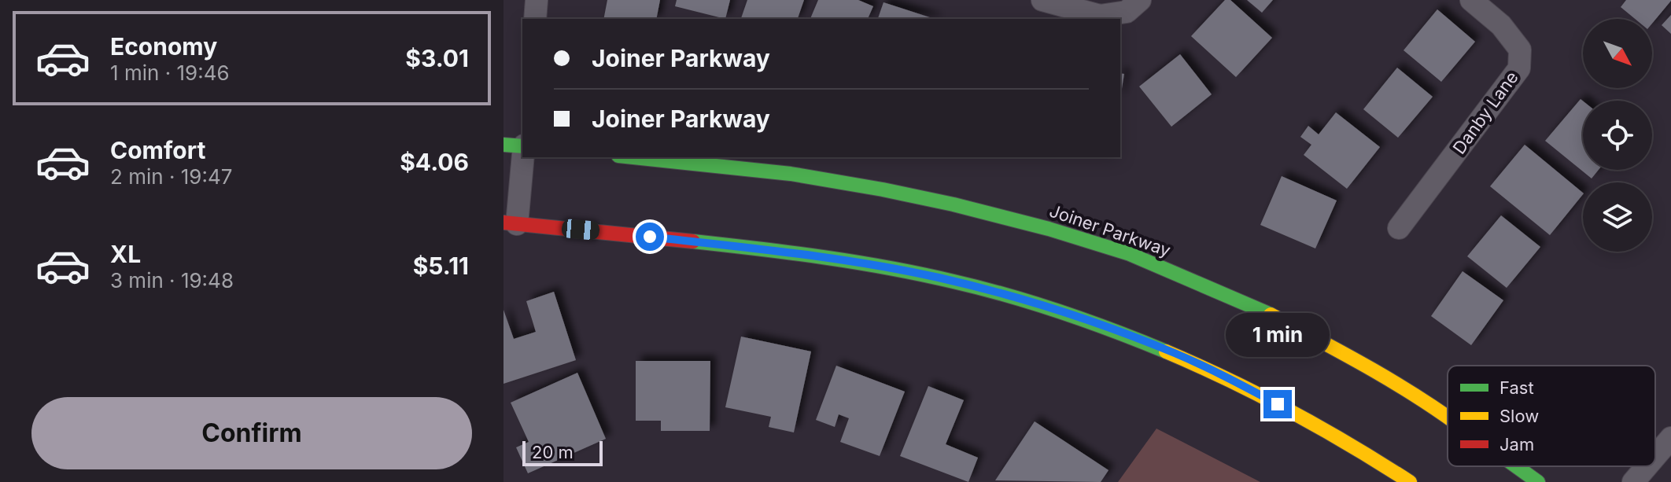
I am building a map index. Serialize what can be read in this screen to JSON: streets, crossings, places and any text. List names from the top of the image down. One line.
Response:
{"streets":{"main road":["Joiner Parkway"],"street":["Danby Lane"]},"legend":["Fast","Slow","Jam"],"scale_bar":"20 m","north":"bottom right","page":{"list":[{"name":"Economy","note":"1 min · 19:46","value":"$3.01"},{"name":"Comfort","note":"2 min · 19:47","value":"$4.06"},{"name":"XL","note":"3 min · 19:48","value":"$5.11"}],"banner":["Joiner Parkway","Joiner Parkway"],"bubble":"1 min","buttons":"Confirm","scale":"20 m"}}
